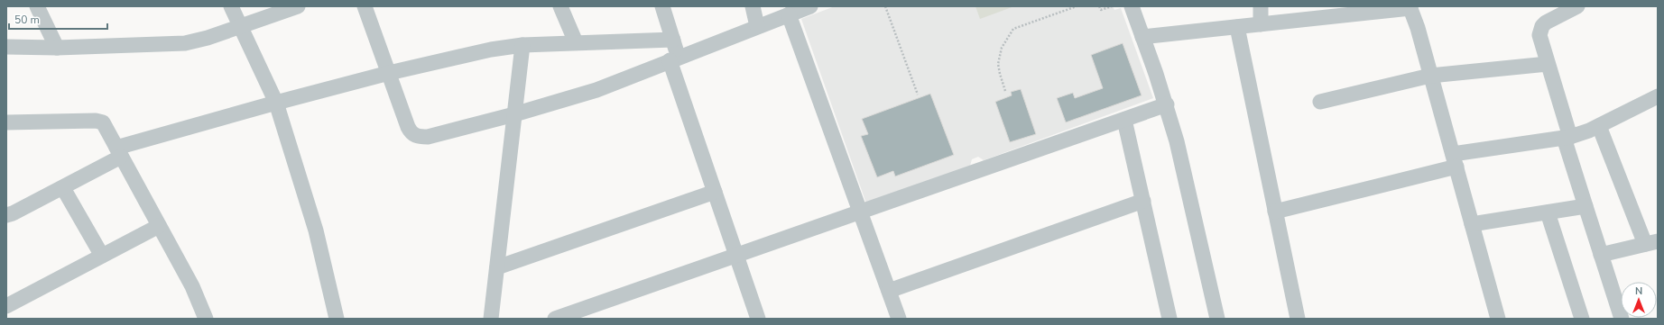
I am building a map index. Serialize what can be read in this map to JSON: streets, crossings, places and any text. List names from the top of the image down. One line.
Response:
{"scale_bar":"50 m","north":"top"}
